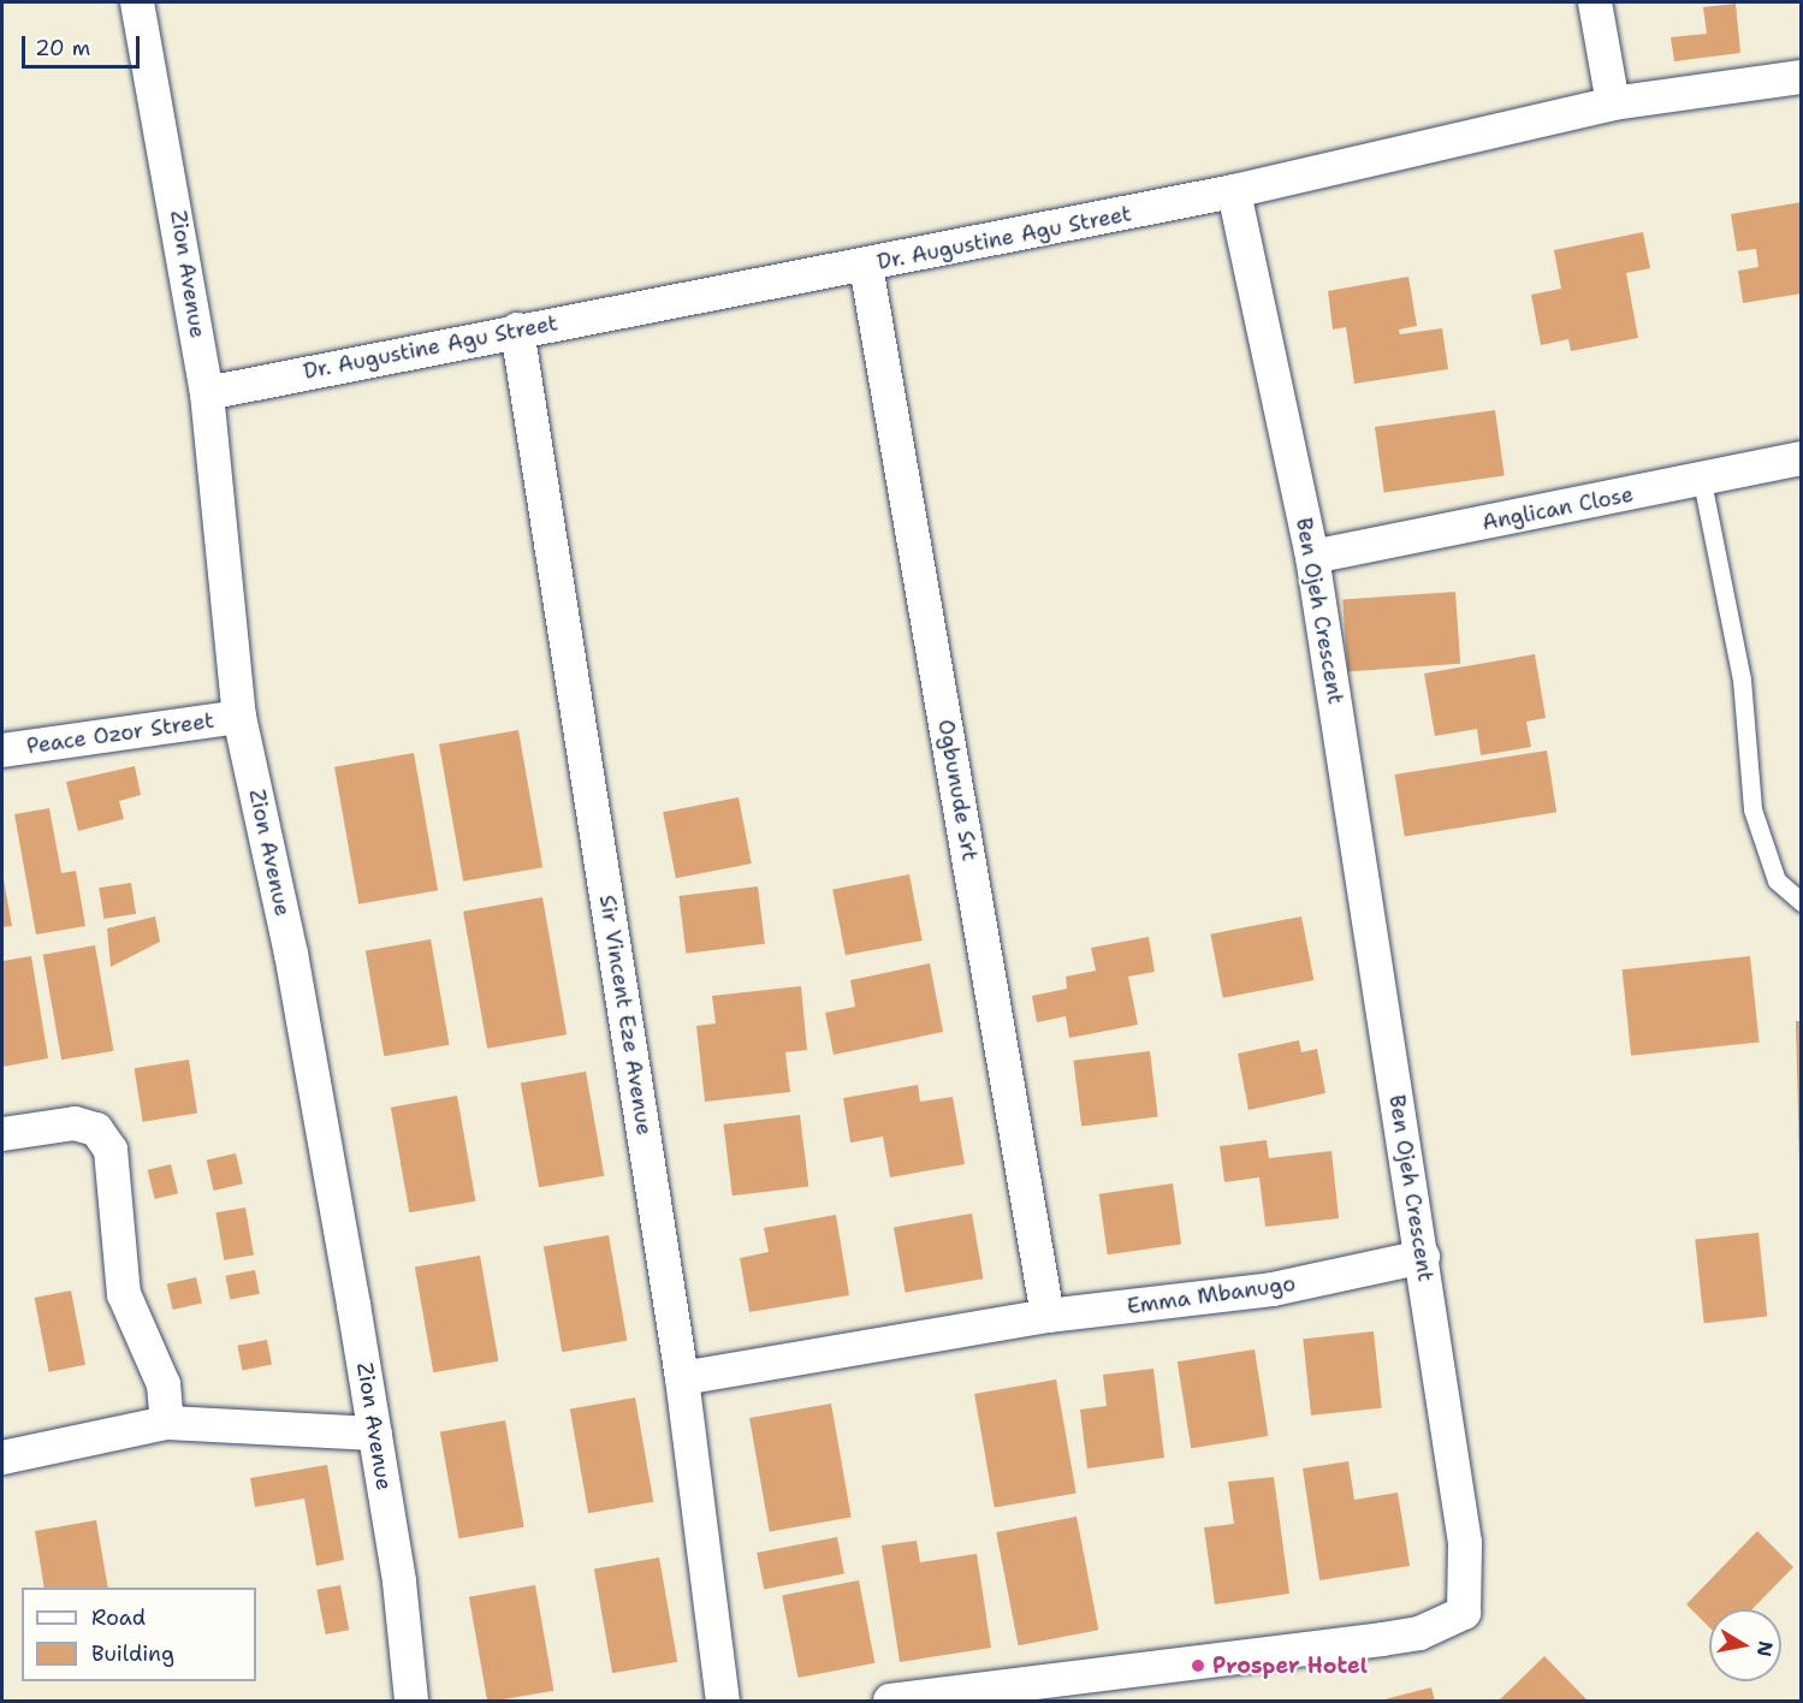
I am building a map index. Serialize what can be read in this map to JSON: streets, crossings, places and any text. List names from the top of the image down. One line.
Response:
{"streets":{"street":["Dr. Augustine Agu Street","Zion Avenue","Anglican Close","Ben Ojeh Crescent","Peace Ozor Street","Ogbunude Srt","Sir Vincent Eze Avenue","Emma Mbanugo"]},"crossings":[["Dr. Augustine Agu Street","Zion Avenue"],["Dr. Augustine Agu Street","Ben Ojeh Crescent"],["Dr. Augustine Agu Street","Ogbunude Srt"],["Dr. Augustine Agu Street","Sir Vincent Eze Avenue"],["Zion Avenue","Peace Ozor Street"],["Anglican Close","Ben Ojeh Crescent"],["Ben Ojeh Crescent","Emma Mbanugo"],["Ogbunude Srt","Emma Mbanugo"],["Sir Vincent Eze Avenue","Emma Mbanugo"]],"places":["Prosper Hotel"],"legend":["Road","Building"],"scale_bar":"20 m","north":"right"}
